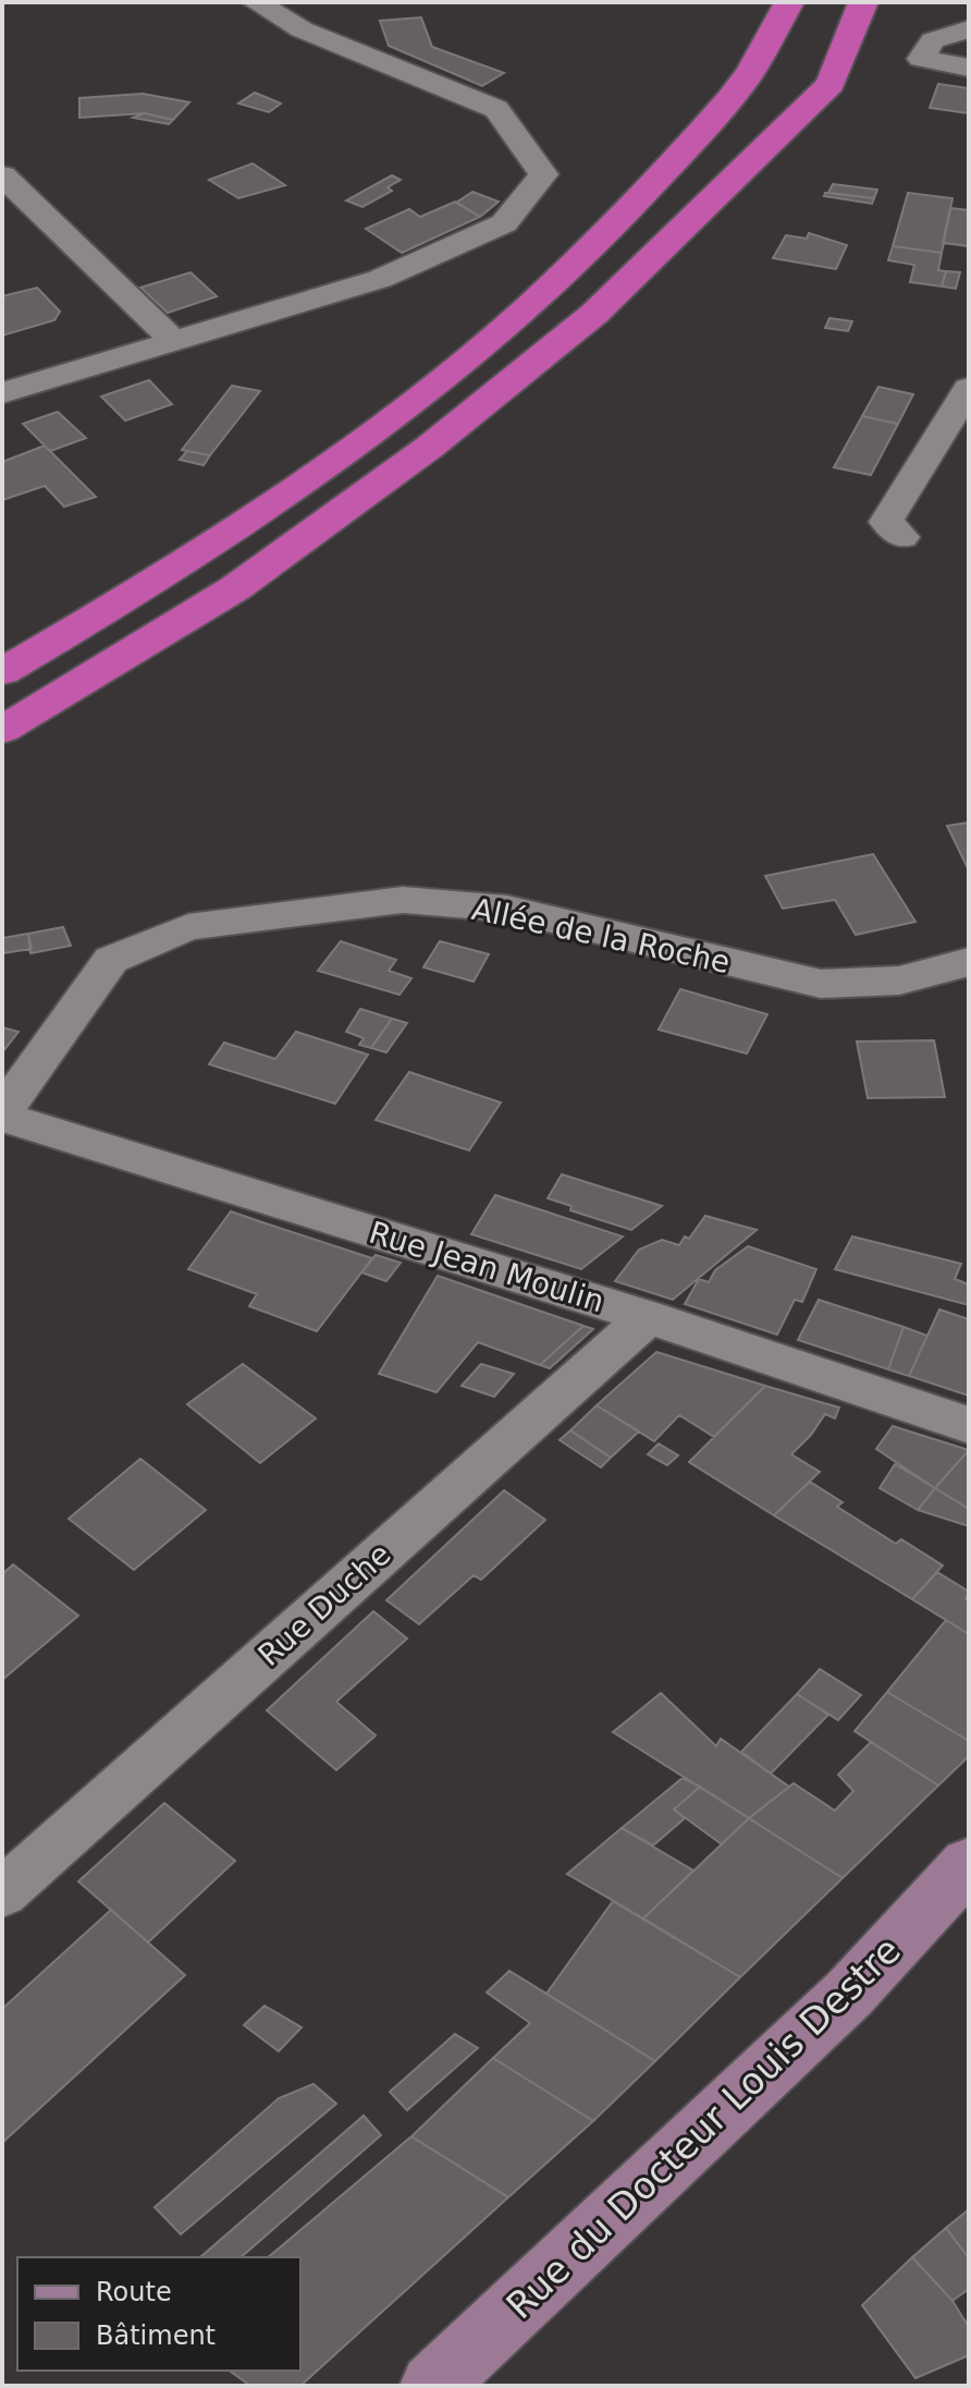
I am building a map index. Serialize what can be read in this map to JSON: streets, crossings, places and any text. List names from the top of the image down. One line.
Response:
{"streets":{"street":["Allée de la Roche","Rue Jean Moulin","Rue Duche","Rue du Docteur Louis Destre"]},"crossings":[["Allée de la Roche","Rue Jean Moulin"],["Rue Jean Moulin","Rue Duche"]],"legend":["Route","Bâtiment"]}
